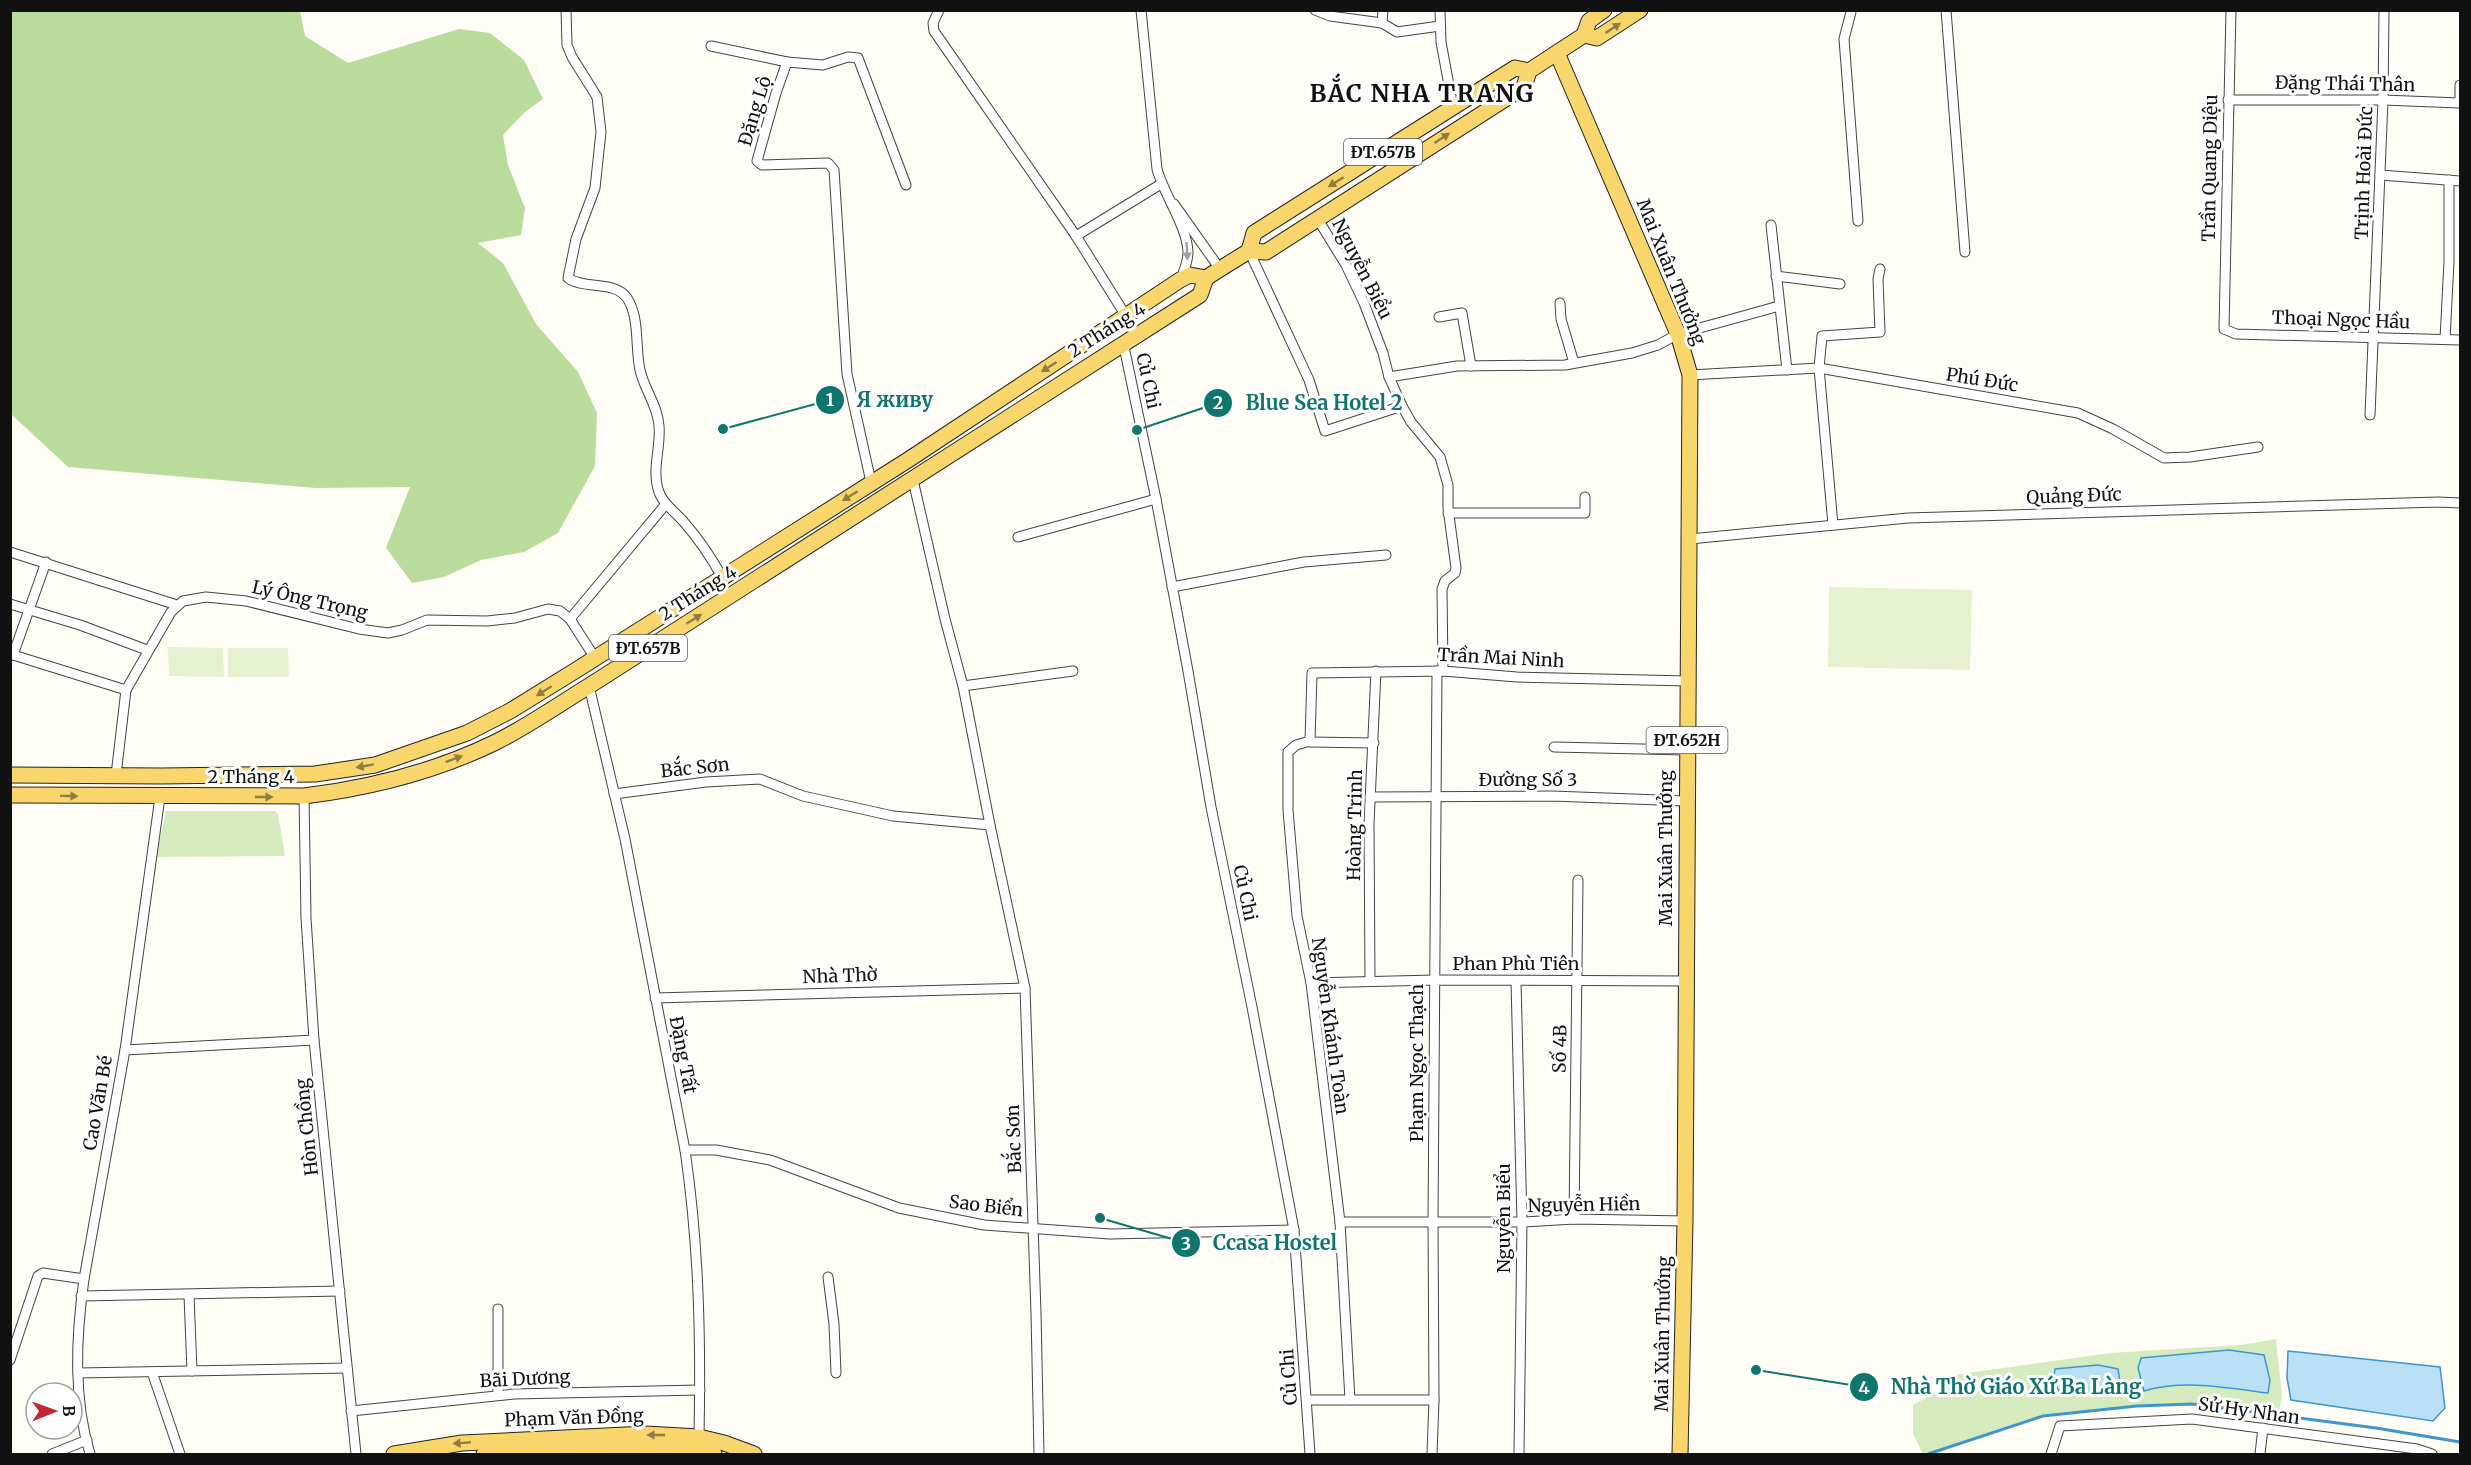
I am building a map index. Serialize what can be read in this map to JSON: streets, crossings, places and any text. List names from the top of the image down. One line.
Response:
{"streets":{"main road":["ĐT.657B","Mai Xuân Thưởng","2 Tháng 4","ĐT.652H","Phạm Văn Đồng"],"street":["Đặng Thái Thân","Đặng Lộ","Trần Quang Diệu","Trịnh Hoài Đức","Nguyễn Biểu","Thoại Ngọc Hầu","Phú Đức","Củ Chi","Quảng Đức","Lý Ông Trọng","Trần Mai Ninh","Bắc Sơn","Đường Số 3","Hoàng Trinh","Phan Phù Tiên","Nhà Thờ","Nguyễn Khánh Toàn","Số 4B","Đặng Tất","Phạm Ngọc Thạch","Cao Văn Bé","Hòn Chồng","Nguyễn Hiền","Sao Biển","Bãi Dương","Sử Hy Nhan"]},"crossings":[["Đặng Thái Thân","Trần Quang Diệu"],["Đặng Thái Thân","Trịnh Hoài Đức"],["Đặng Lộ","2 Tháng 4"],["Trần Quang Diệu","Thoại Ngọc Hầu"],["Trịnh Hoài Đức","Thoại Ngọc Hầu"],["Nguyễn Biểu","2 Tháng 4"],["Nguyễn Biểu","Trần Mai Ninh"],["Nguyễn Biểu","Phan Phù Tiên"],["Nguyễn Biểu","Phạm Ngọc Thạch"],["Nguyễn Biểu","Nguyễn Hiền"],["Mai Xuân Thưởng","2 Tháng 4"],["Mai Xuân Thưởng","Phú Đức"],["Mai Xuân Thưởng","Quảng Đức"],["Mai Xuân Thưởng","Trần Mai Ninh"],["Mai Xuân Thưởng","Đường Số 3"],["Mai Xuân Thưởng","Phan Phù Tiên"],["Mai Xuân Thưởng","Nguyễn Hiền"],["2 Tháng 4","Củ Chi"],["2 Tháng 4","Bắc Sơn"],["2 Tháng 4","Đặng Tất"],["2 Tháng 4","Cao Văn Bé"],["2 Tháng 4","Hòn Chồng"],["Củ Chi","Sao Biển"],["Trần Mai Ninh","Hoàng Trinh"],["Trần Mai Ninh","Nguyễn Khánh Toàn"],["Trần Mai Ninh","Phạm Ngọc Thạch"],["Bắc Sơn","Nhà Thờ"],["Bắc Sơn","Đặng Tất"],["Bắc Sơn","Sao Biển"],["Đường Số 3","Hoàng Trinh"],["Đường Số 3","Phạm Ngọc Thạch"],["Hoàng Trinh","Phan Phù Tiên"],["Phan Phù Tiên","Nguyễn Khánh Toàn"],["Phan Phù Tiên","Số 4B"],["Phan Phù Tiên","Phạm Ngọc Thạch"],["Nhà Thờ","Đặng Tất"],["Nguyễn Khánh Toàn","Nguyễn Hiền"],["Số 4B","Nguyễn Hiền"],["Đặng Tất","Sao Biển"],["Đặng Tất","Bãi Dương"],["Đặng Tất","Phạm Văn Đồng"],["Phạm Ngọc Thạch","Nguyễn Hiền"],["Hòn Chồng","Bãi Dương"]],"districts":["BẮC NHA TRANG"],"places":["Я живу","Blue Sea Hotel 2","Ccasa Hostel","Nhà Thờ Giáo Xứ Ba Làng"],"north":"right"}
